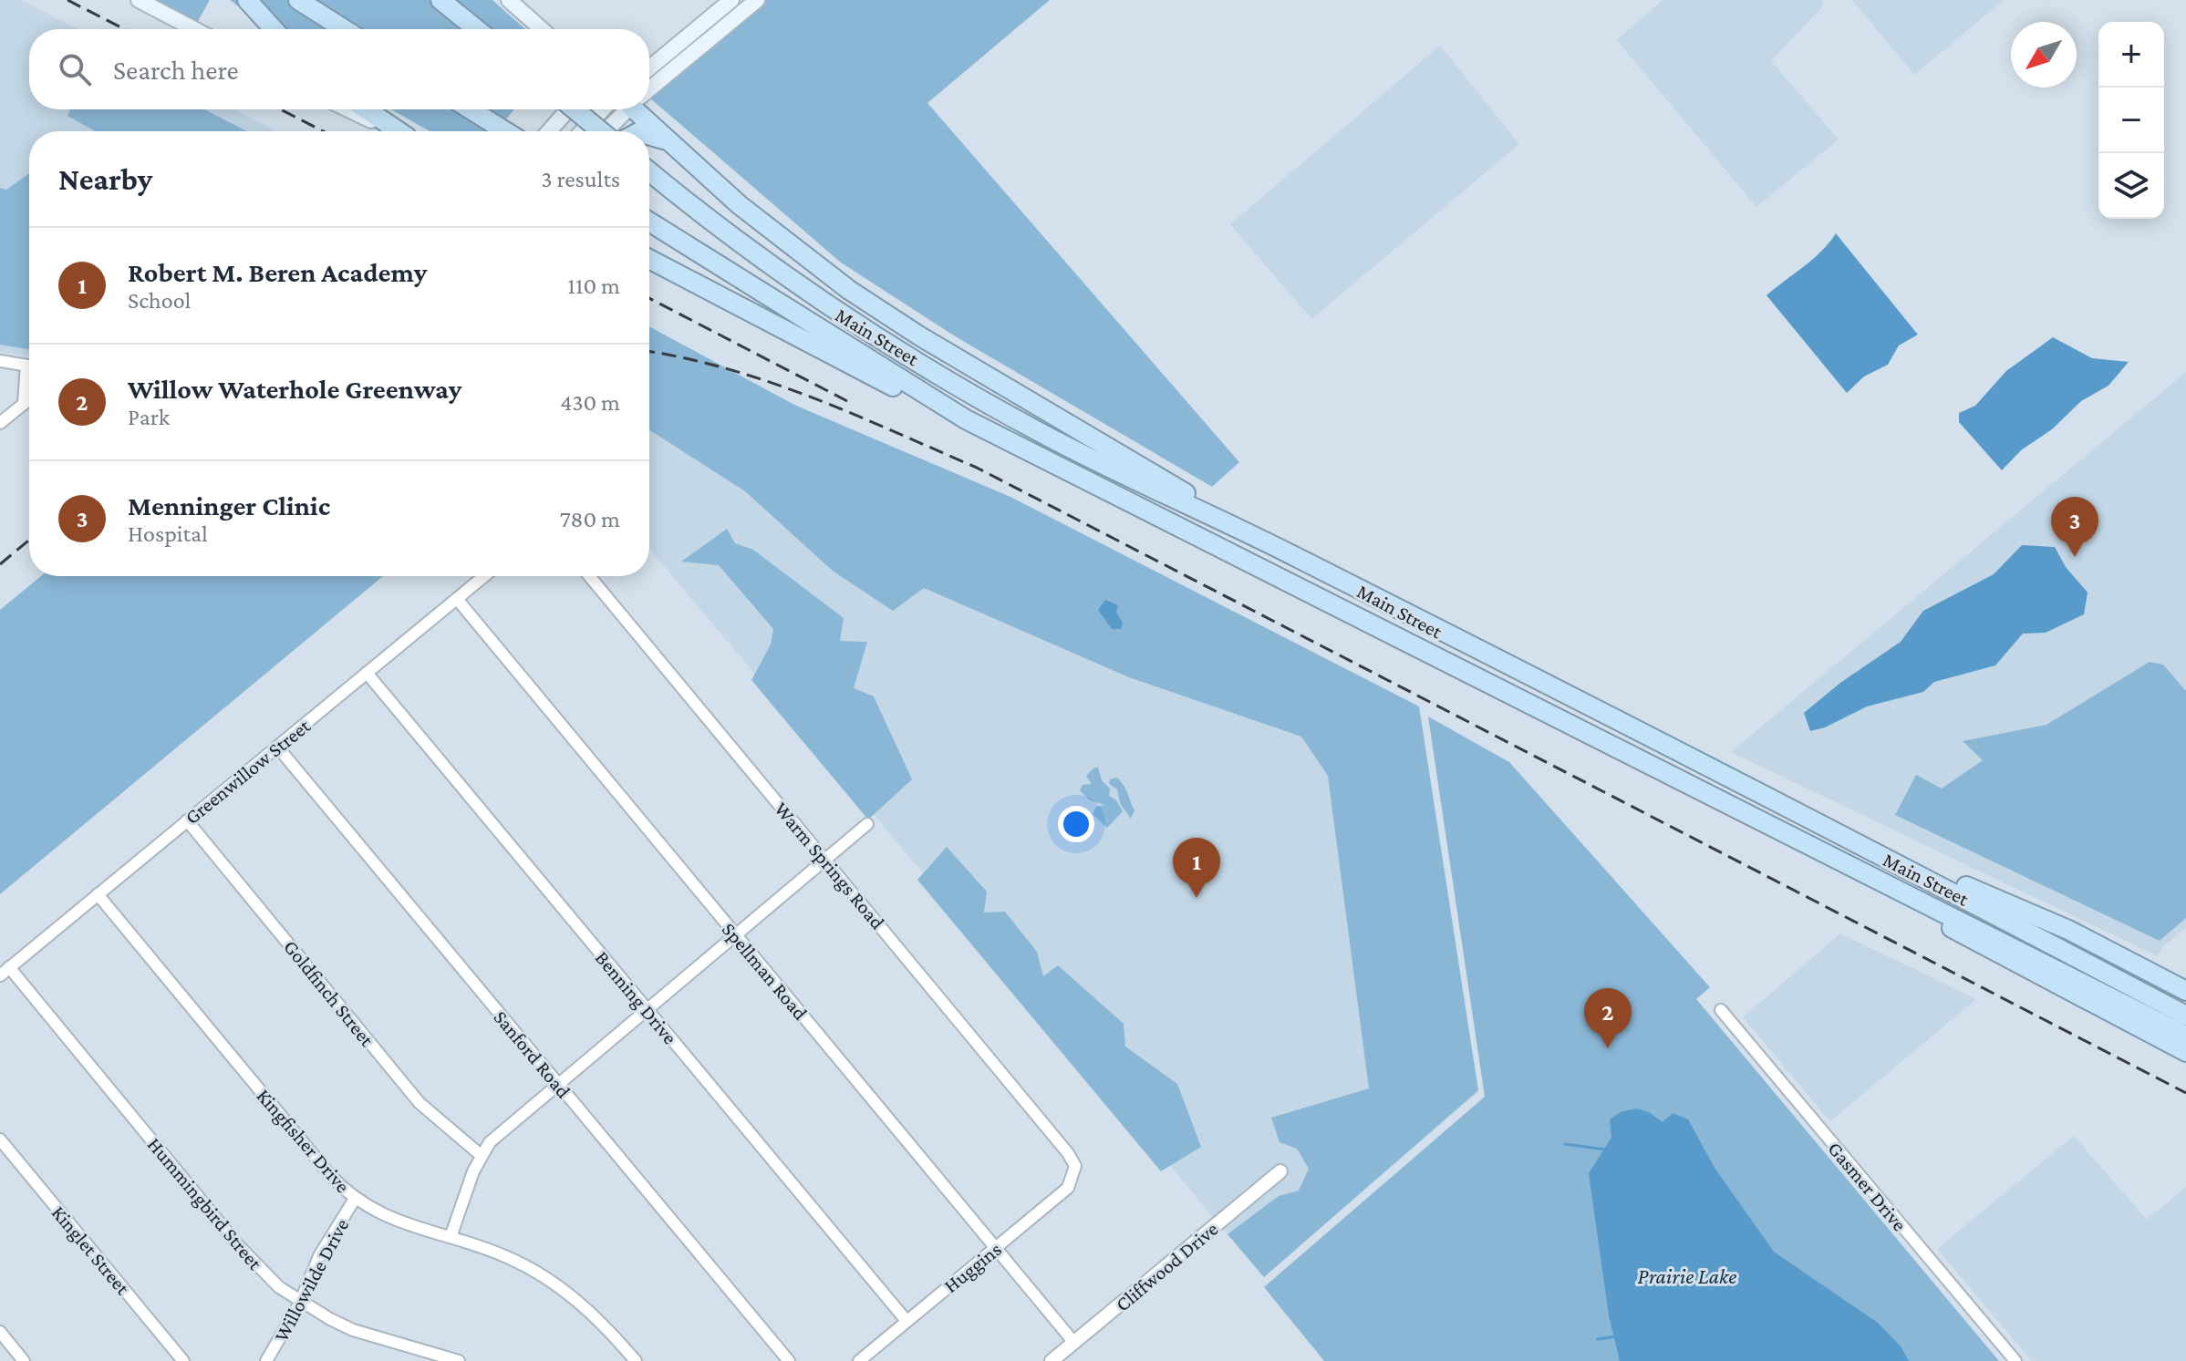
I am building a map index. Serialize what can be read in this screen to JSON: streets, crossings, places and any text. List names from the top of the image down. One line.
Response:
{"streets":{"highway":["Main Street"],"street":["Greenwillow Street","Warm Springs Road","Spellman Road","Goldfinch Street","Benning Drive","Sanford Road","Kingfisher Drive","Gasmer Drive","Hummingbird Street","Kinglet Street","Cliffwood Drive","Huggins","Willowilde Drive"]},"crossings":[["Greenwillow Street","Spellman Road"],["Greenwillow Street","Goldfinch Street"],["Greenwillow Street","Benning Drive"],["Greenwillow Street","Sanford Road"],["Greenwillow Street","Kingfisher Drive"],["Greenwillow Street","Hummingbird Street"],["Warm Springs Road","Huggins"],["Spellman Road","Cliffwood Drive"],["Spellman Road","Huggins"],["Benning Drive","Huggins"],["Kingfisher Drive","Willowilde Drive"],["Hummingbird Street","Willowilde Drive"]],"water":["Prairie Lake"],"north":"bottom left","page":{"map_buttons":["+","−"],"search":"Search here","heading":["Nearby","3 results"],"list":[{"mark":"1","name":"Robert M. Beren Academy","note":"School","value":"110 m"},{"mark":"2","name":"Willow Waterhole Greenway","note":"Park","value":"430 m"},{"mark":"3","name":"Menninger Clinic","note":"Hospital","value":"780 m"}],"pins":["3","1","2"]}}
